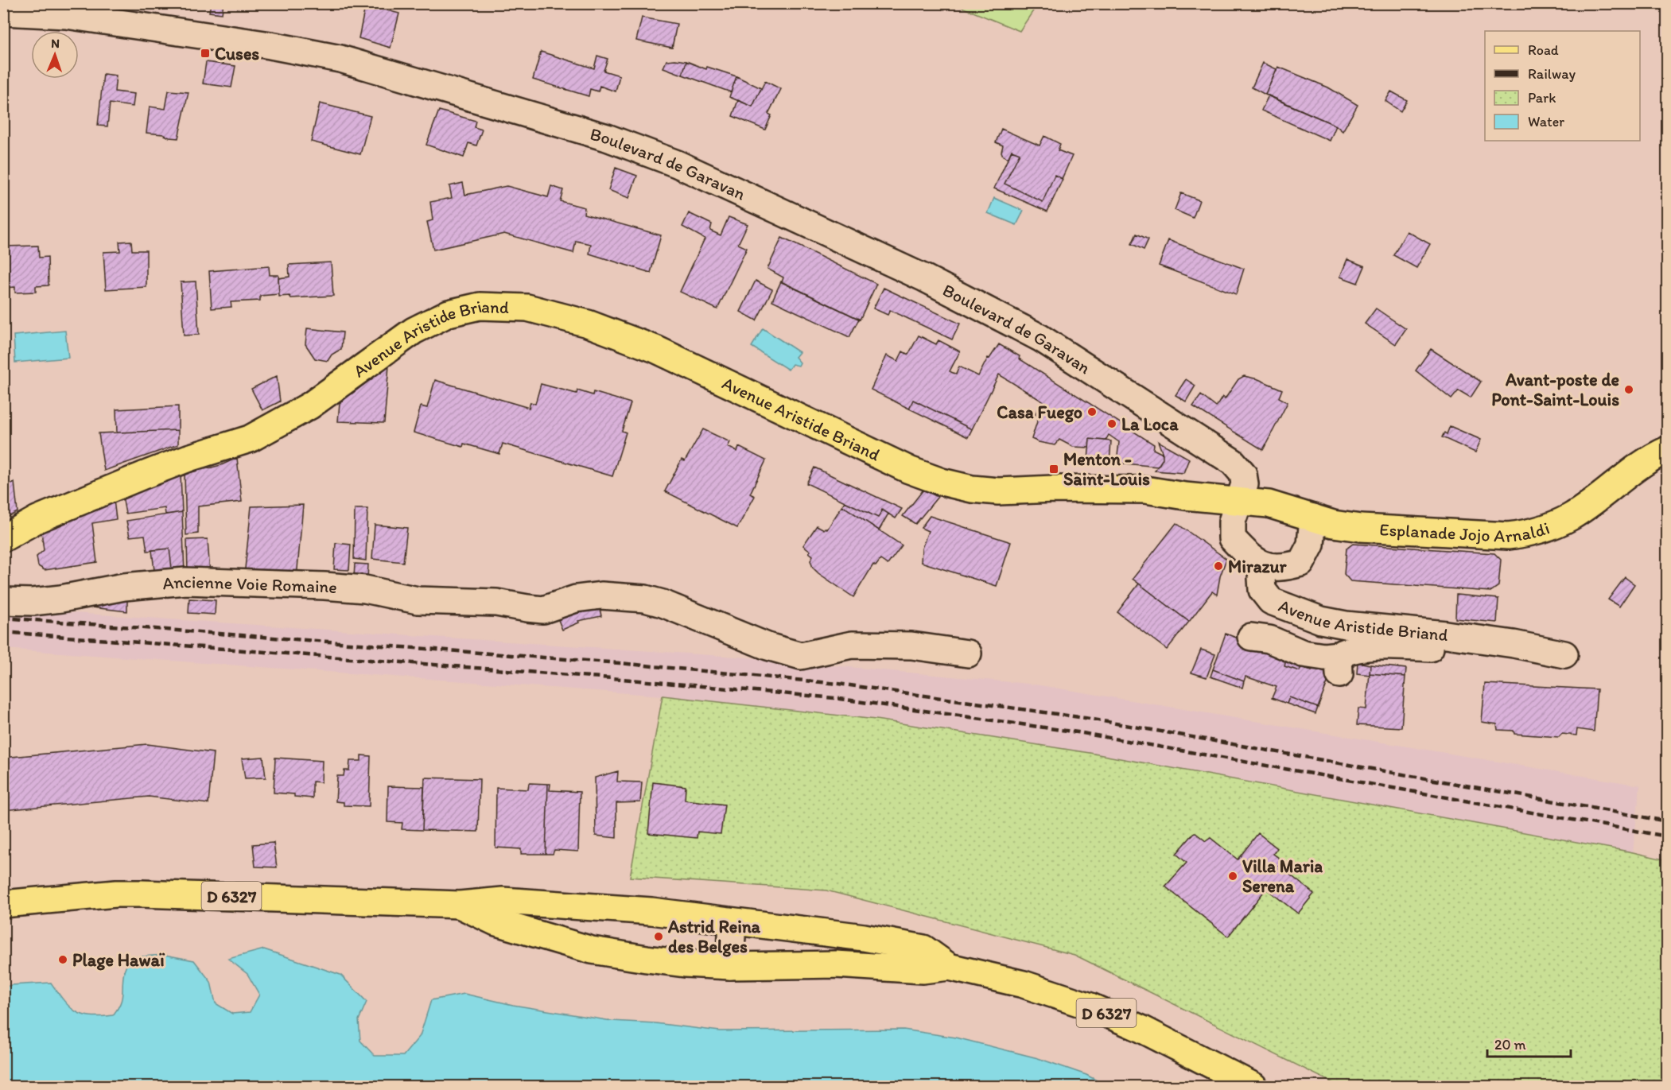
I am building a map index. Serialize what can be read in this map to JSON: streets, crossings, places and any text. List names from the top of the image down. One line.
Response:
{"streets":{"main road":["Avenue Aristide Briand","Esplanade Jojo Arnaldi","D 6327"],"street":["Boulevard de Garavan","Ancienne Voie Romaine"]},"crossings":[["Boulevard de Garavan","Avenue Aristide Briand"],["Boulevard de Garavan","Esplanade Jojo Arnaldi"],["Avenue Aristide Briand","Esplanade Jojo Arnaldi"]],"places":{"transit":["Cuses","Menton - Saint-Louis"],"other":["Avant-poste de Pont-Saint-Louis","Casa Fuego","La Loca","Mirazur","Villa Maria Serena","Astrid Reina des Belges","Plage Hawaï"]},"legend":["Road","Railway","Park","Water"],"scale_bar":"20 m","north":"top"}
